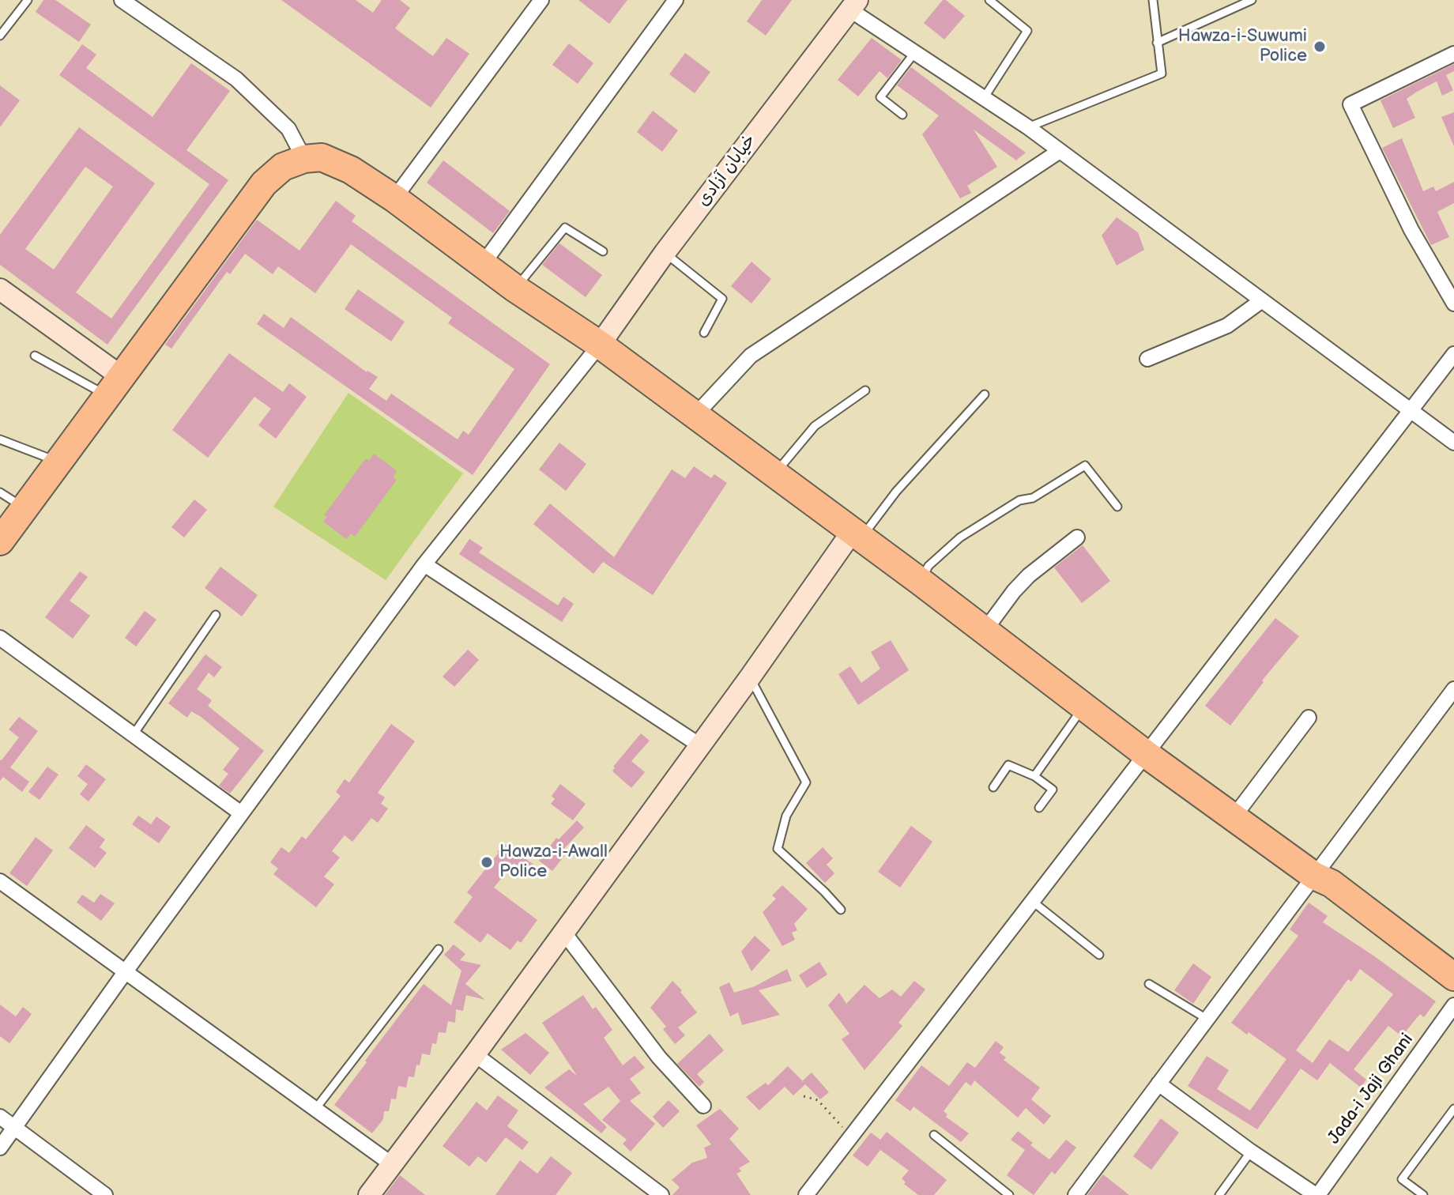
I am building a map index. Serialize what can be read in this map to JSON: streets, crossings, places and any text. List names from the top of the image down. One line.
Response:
{"streets":{"street":["خیابان آزادی","Jada-i Jaji Ghani"]},"places":["Hawza-i-Suwumi Police","Hawza-i-Awall Police"]}
